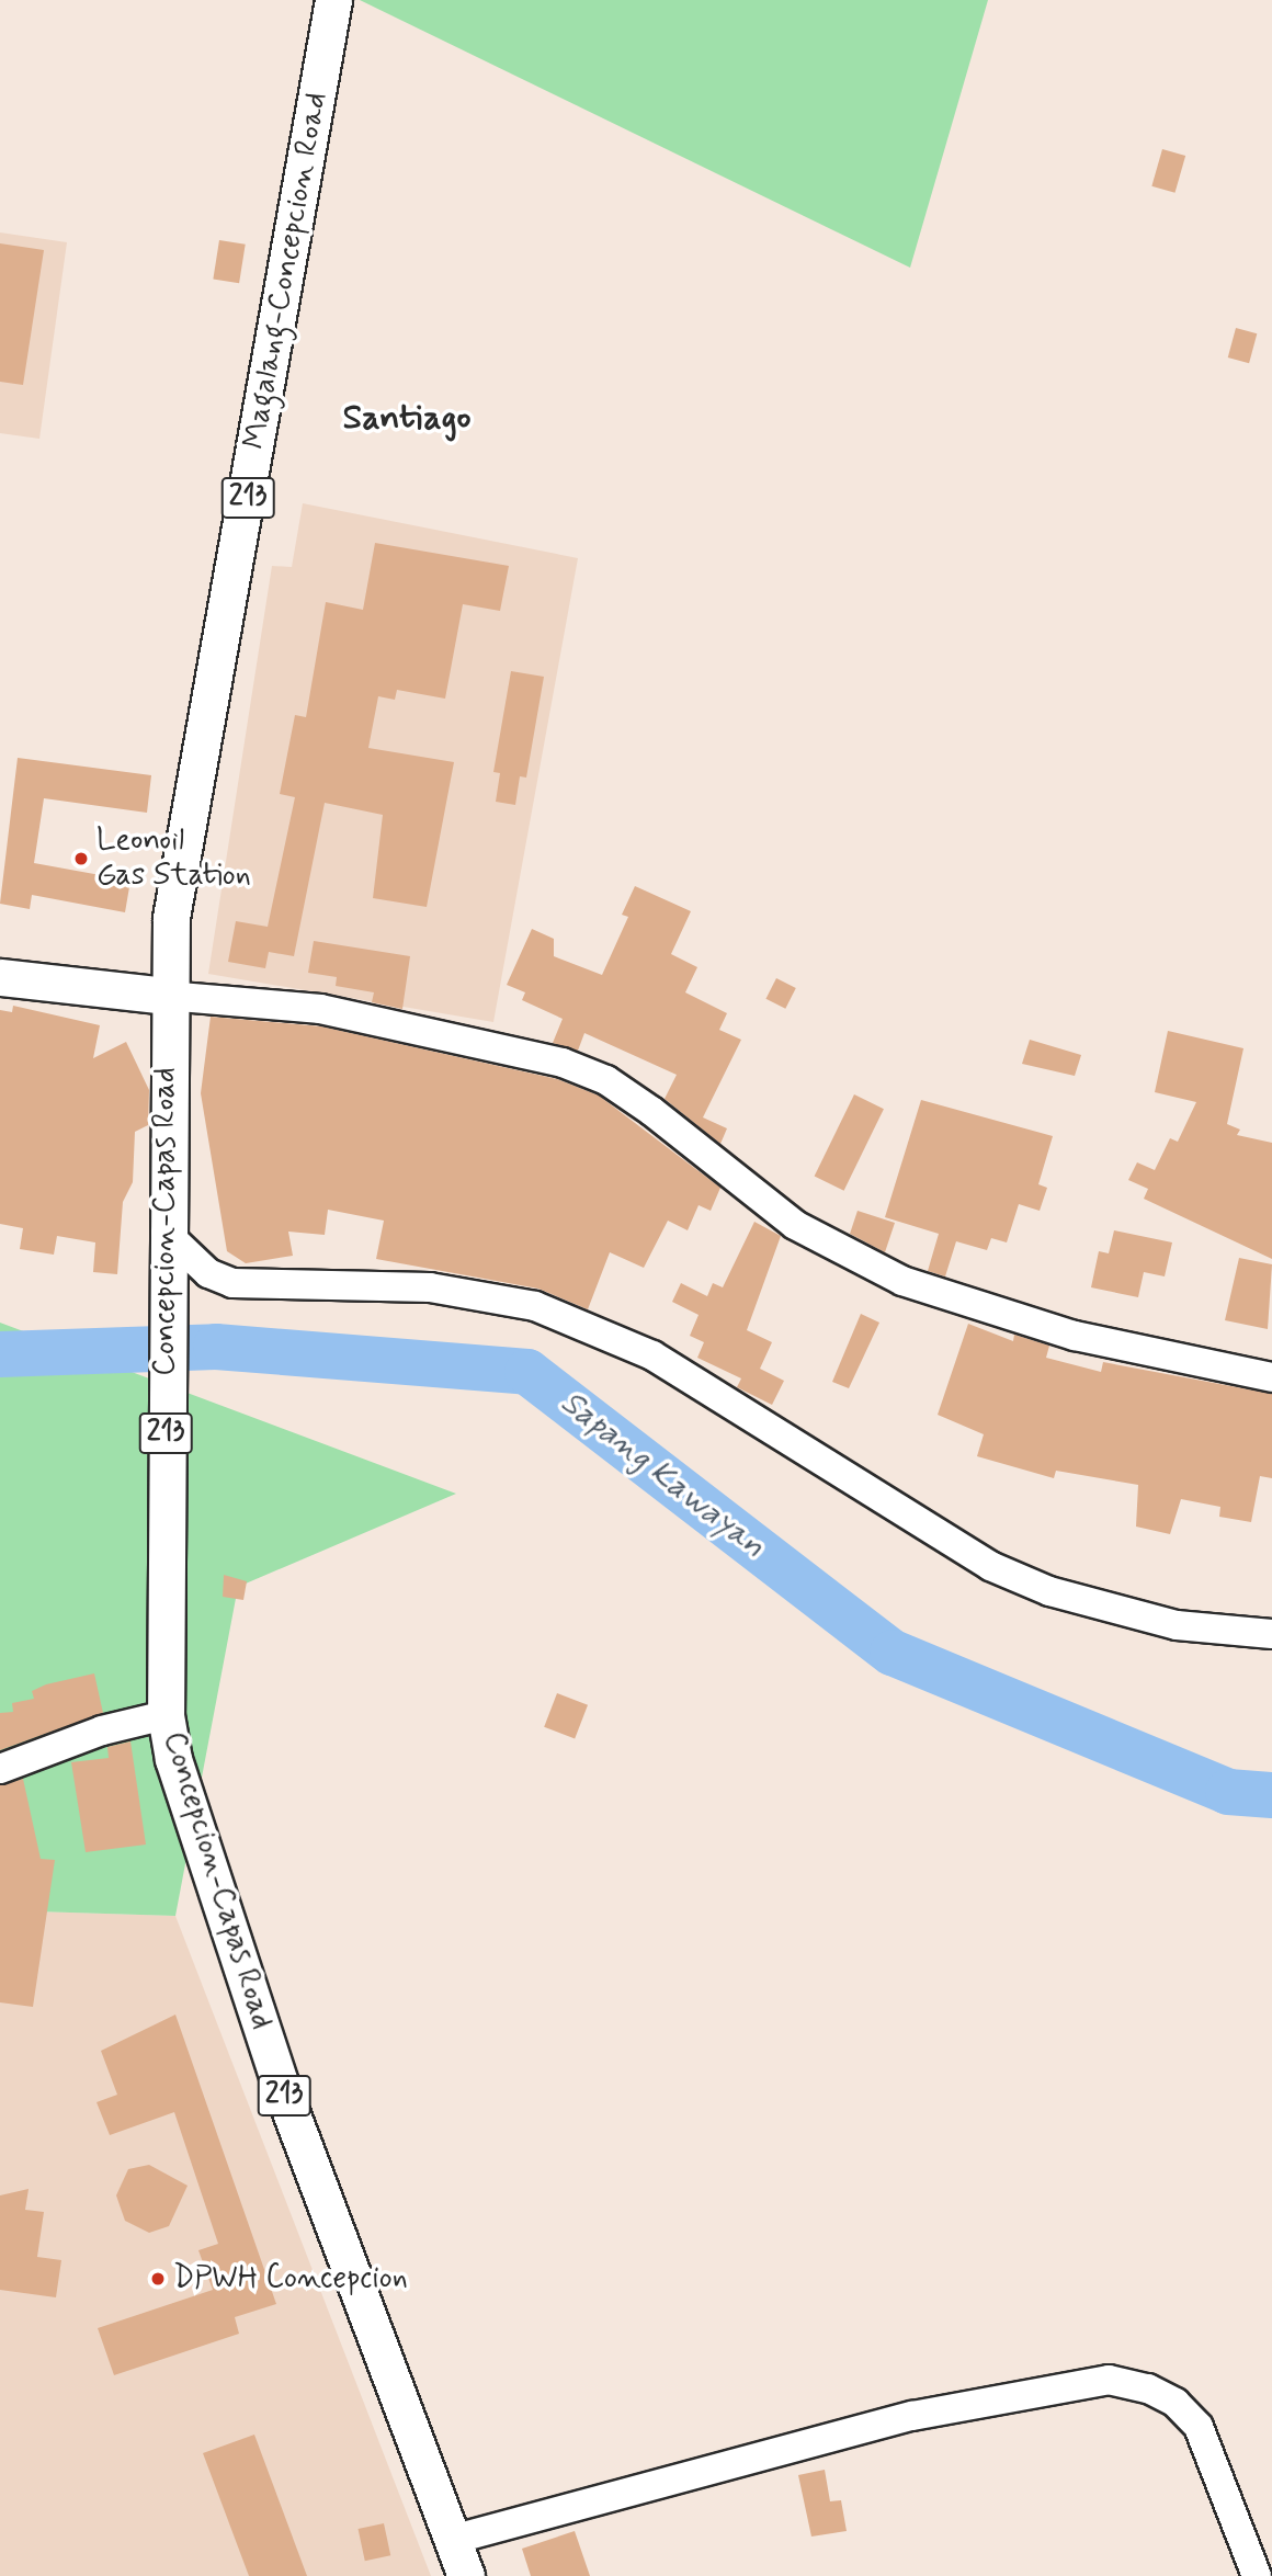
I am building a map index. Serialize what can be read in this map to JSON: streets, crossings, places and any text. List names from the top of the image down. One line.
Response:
{"streets":{"main road":["Magalang-Concepcion Road","213","Concepcion-Capas Road"]},"crossings":[["Magalang-Concepcion Road","Concepcion-Capas Road"]],"districts":["Santiago"],"water":["Sapang Kawayan"],"places":["Leonoil Gas Station","DPWH Concepcion"]}
